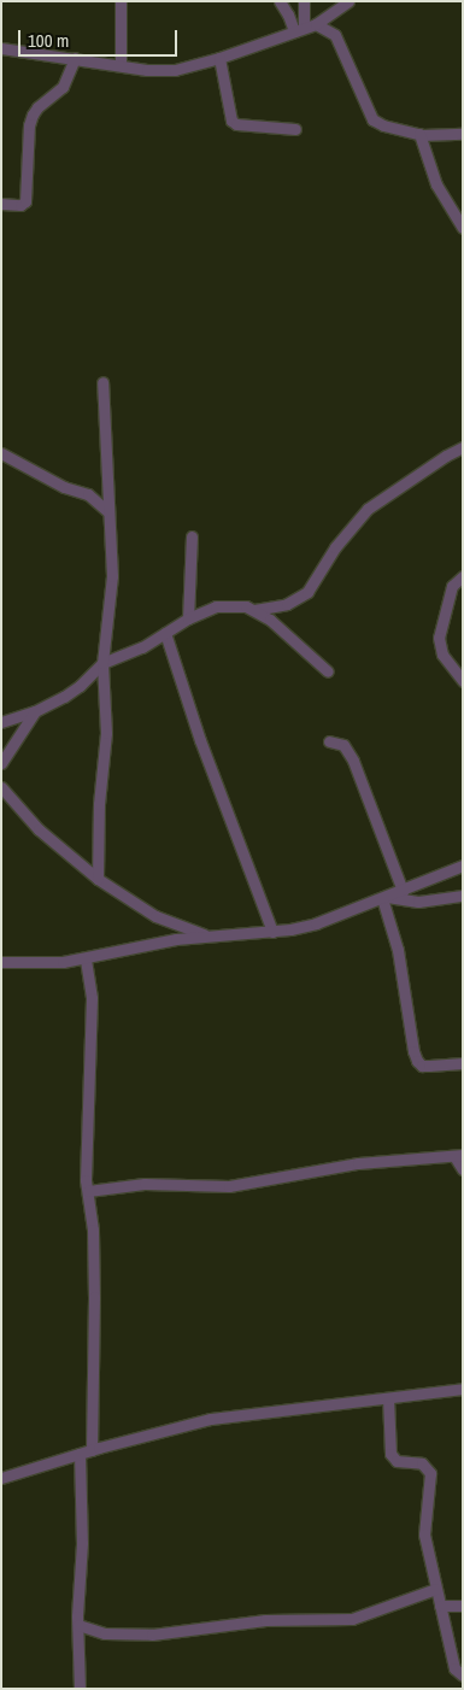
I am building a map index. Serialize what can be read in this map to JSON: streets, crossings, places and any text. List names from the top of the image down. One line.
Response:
{"scale_bar":"100 m"}
